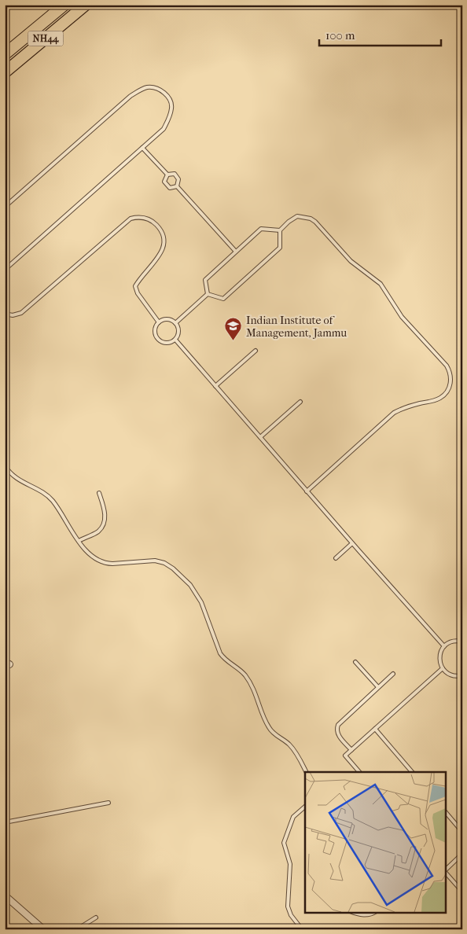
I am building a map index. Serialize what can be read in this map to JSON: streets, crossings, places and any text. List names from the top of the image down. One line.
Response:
{"streets":{"highway":["NH44"]},"places":{"school or university":["Indian Institute of Management, Jammu"]},"scale_bar":"100 m"}
